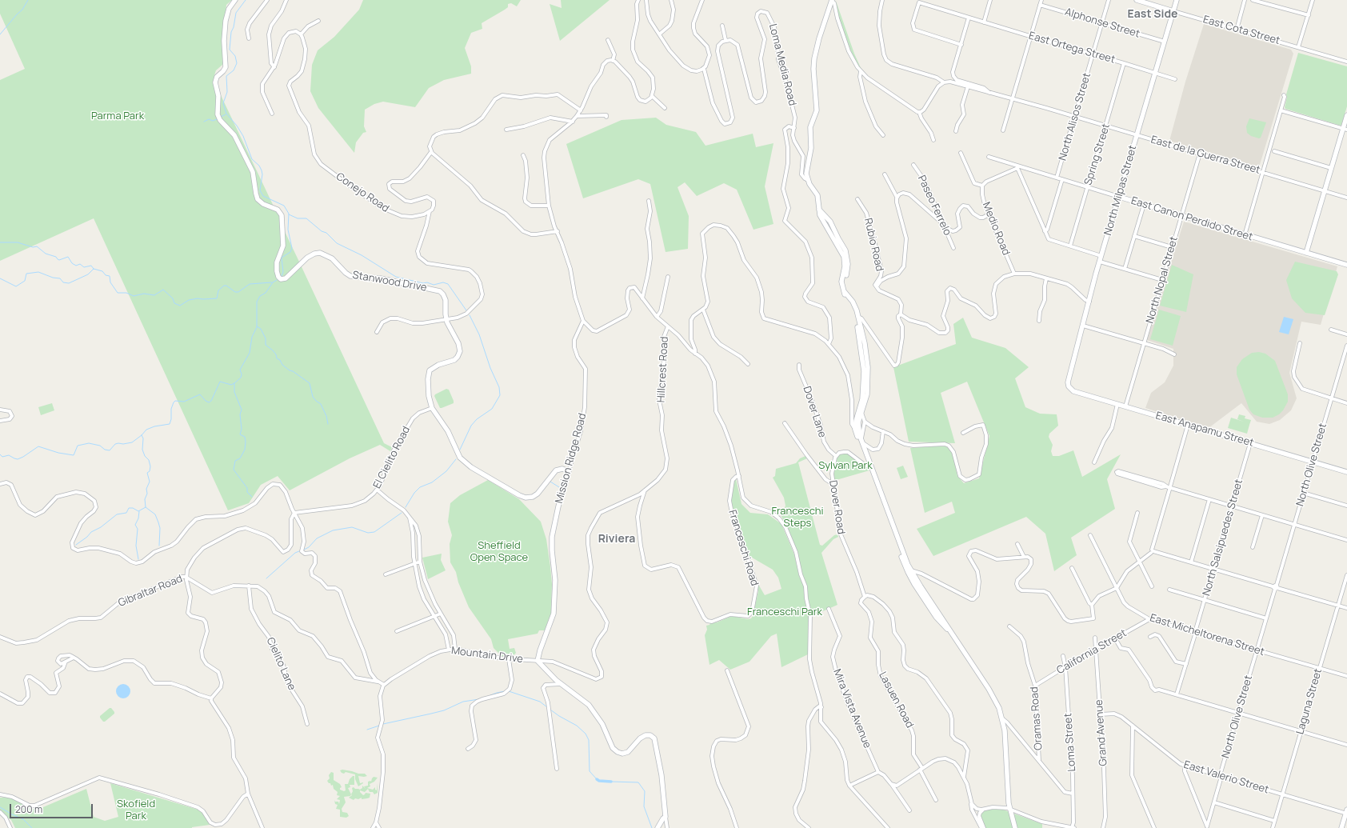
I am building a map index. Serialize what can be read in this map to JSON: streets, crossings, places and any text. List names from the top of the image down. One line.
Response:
{"streets":{"main road":["East Cota Street","North Milpas Street","East Canon Perdido Street","Stanwood Drive","East Anapamu Street","Mission Ridge Road","Mountain Drive"],"street":["Alphonse Street","East Ortega Street","Loma Media Road","North Alisos Street","Spring Street","East de la Guerra Street","Conejo Road","Paseo Ferrelo","Medio Road","Rubio Road","North Nopal Street","Hillcrest Road","Dover Lane","El Cielito Road","North Olive Street","Dover Road","North Salsipuedes Street","Franceschi Road","Gibraltar Road","East Micheltorena Street","California Street","Cielito Lane","Lasuen Road","Laguna Street","Mira Vista Avenue","Oramas Road","Grand Avenue","Loma Street","East Valerio Street"]},"crossings":[["Alphonse Street","North Alisos Street"],["Alphonse Street","North Milpas Street"],["East Cota Street","North Milpas Street"],["East Ortega Street","North Alisos Street"],["East Ortega Street","Spring Street"],["East Ortega Street","East de la Guerra Street"],["East Ortega Street","North Milpas Street"],["North Alisos Street","East de la Guerra Street"],["North Alisos Street","East Canon Perdido Street"],["Spring Street","East de la Guerra Street"],["Spring Street","East Canon Perdido Street"],["East de la Guerra Street","North Milpas Street"],["East de la Guerra Street","North Nopal Street"],["North Milpas Street","East Canon Perdido Street"],["North Milpas Street","East Anapamu Street"],["East Canon Perdido Street","North Nopal Street"],["North Nopal Street","East Anapamu Street"],["Stanwood Drive","El Cielito Road"],["Stanwood Drive","Mission Ridge Road"],["Hillcrest Road","Mission Ridge Road"],["Hillcrest Road","Franceschi Road"],["Hillcrest Road","Mountain Drive"],["Dover Lane","Dover Road"],["East Anapamu Street","North Olive Street"],["East Anapamu Street","North Salsipuedes Street"],["Mission Ridge Road","Mountain Drive"],["North Olive Street","East Micheltorena Street"],["North Olive Street","East Valerio Street"],["Dover Road","Lasuen Road"],["North Salsipuedes Street","East Micheltorena Street"],["Gibraltar Road","Cielito Lane"],["East Micheltorena Street","California Street"],["East Micheltorena Street","Laguna Street"],["California Street","Oramas Road"],["California Street","Grand Avenue"],["California Street","Loma Street"],["Laguna Street","East Valerio Street"],["Grand Avenue","East Valerio Street"]],"districts":["East Side","Riviera"],"parks":["Parma Park","Sylvan Park","Franceschi Steps","Sheffield Open Space","Franceschi Park","Skofield Park"],"scale_bar":"200 m"}
